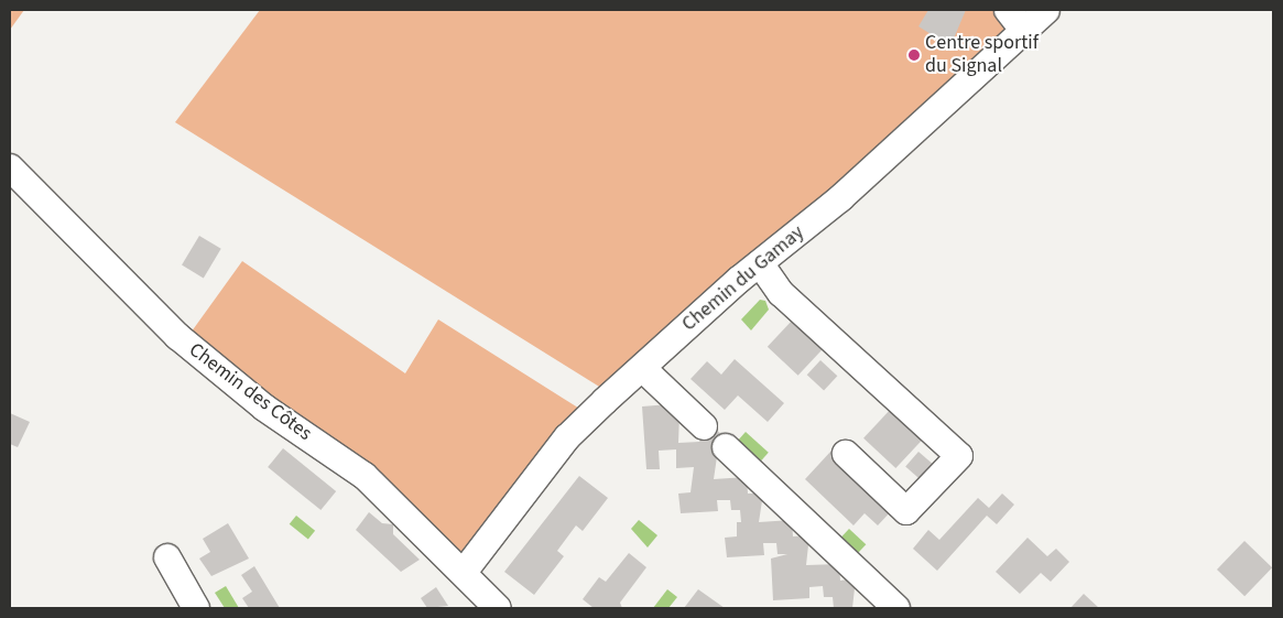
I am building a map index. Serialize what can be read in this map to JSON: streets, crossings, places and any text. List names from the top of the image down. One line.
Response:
{"streets":{"street":["Chemin du Gamay","Chemin des Côtes"]},"crossings":[["Chemin du Gamay","Chemin des Côtes"]],"places":["Centre sportif du Signal"]}
